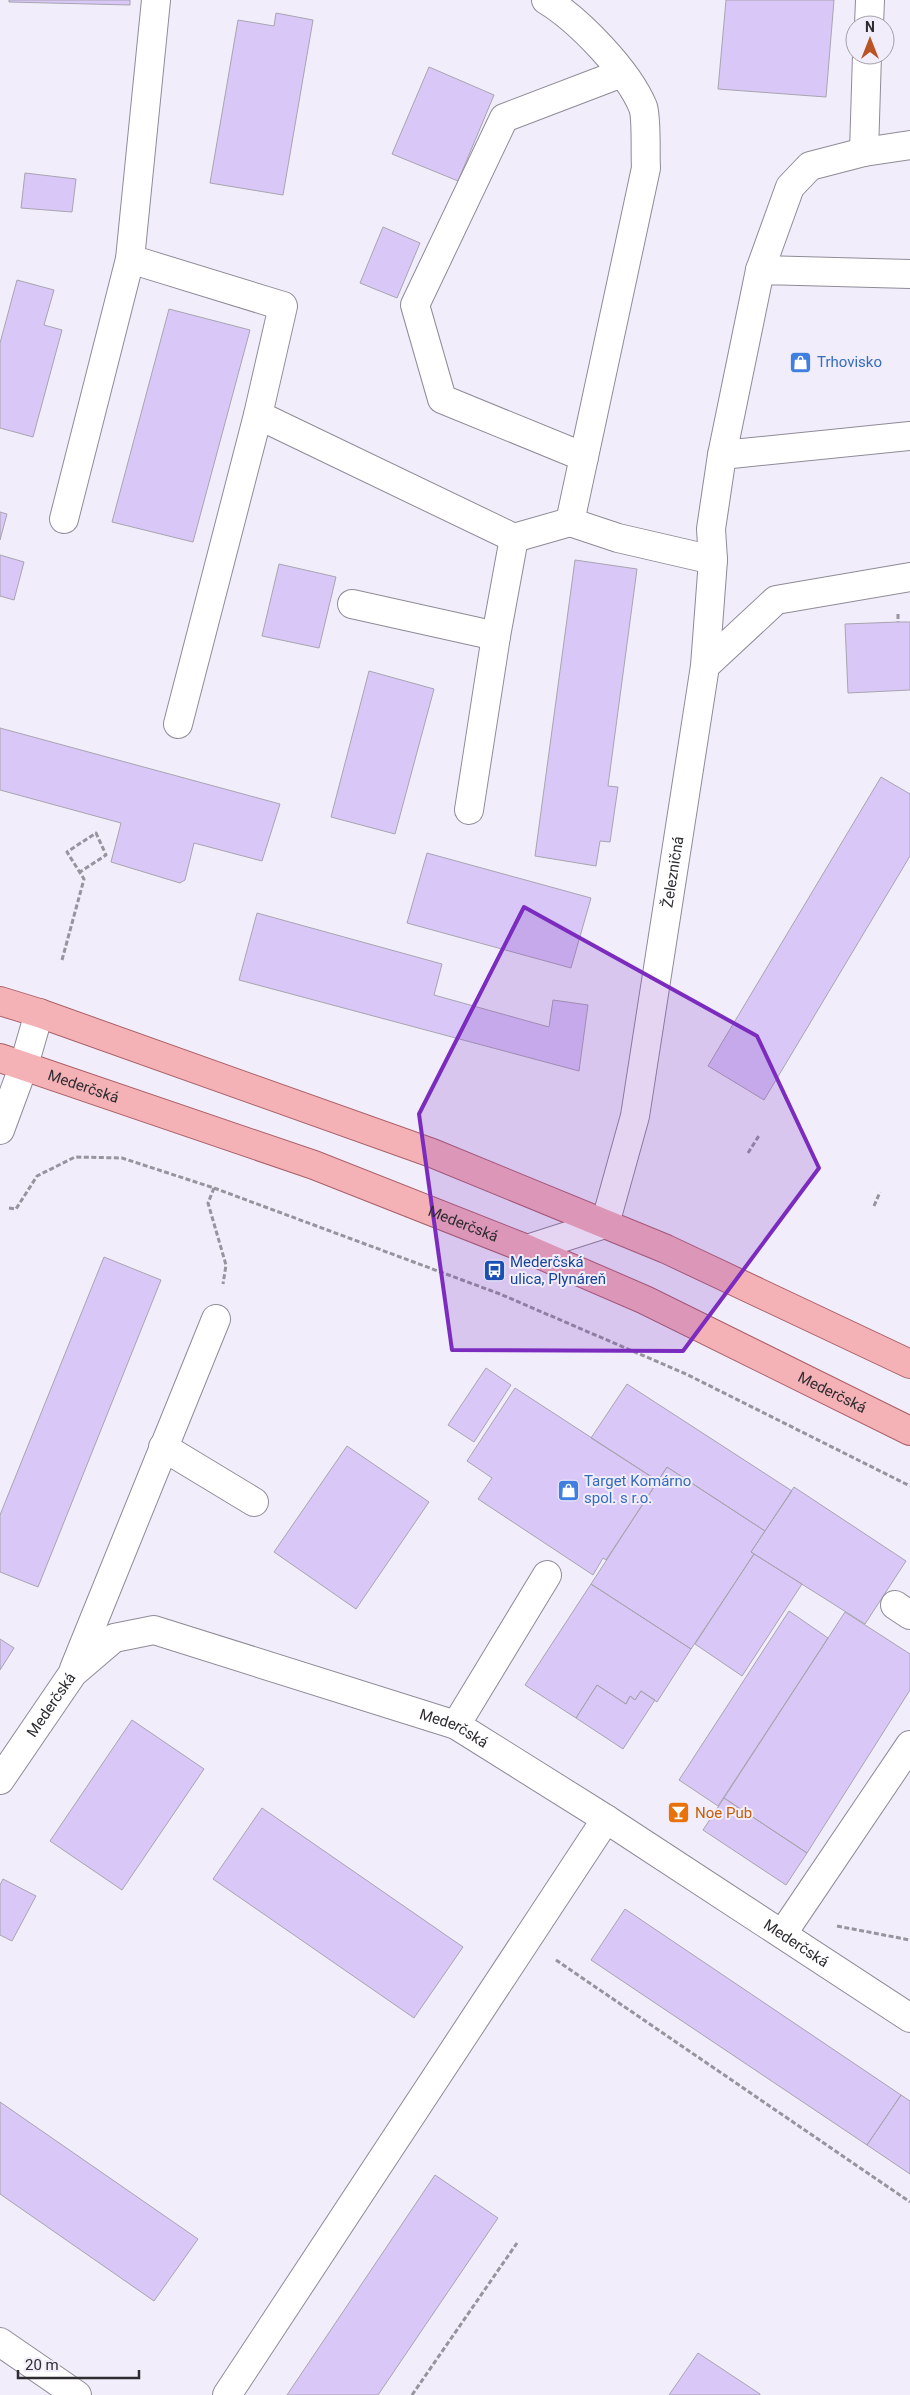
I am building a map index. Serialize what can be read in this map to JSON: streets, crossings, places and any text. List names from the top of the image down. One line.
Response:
{"streets":{"main road":["Mederčská"],"street":["Železničná"]},"places":{"shop":["Trhovisko","Target Komárno spol. s r.o."],"bus stop":["Mederčská ulica, Plynáreň"],"bar":["Noe Pub"]},"scale_bar":"20 m","north":"top"}
